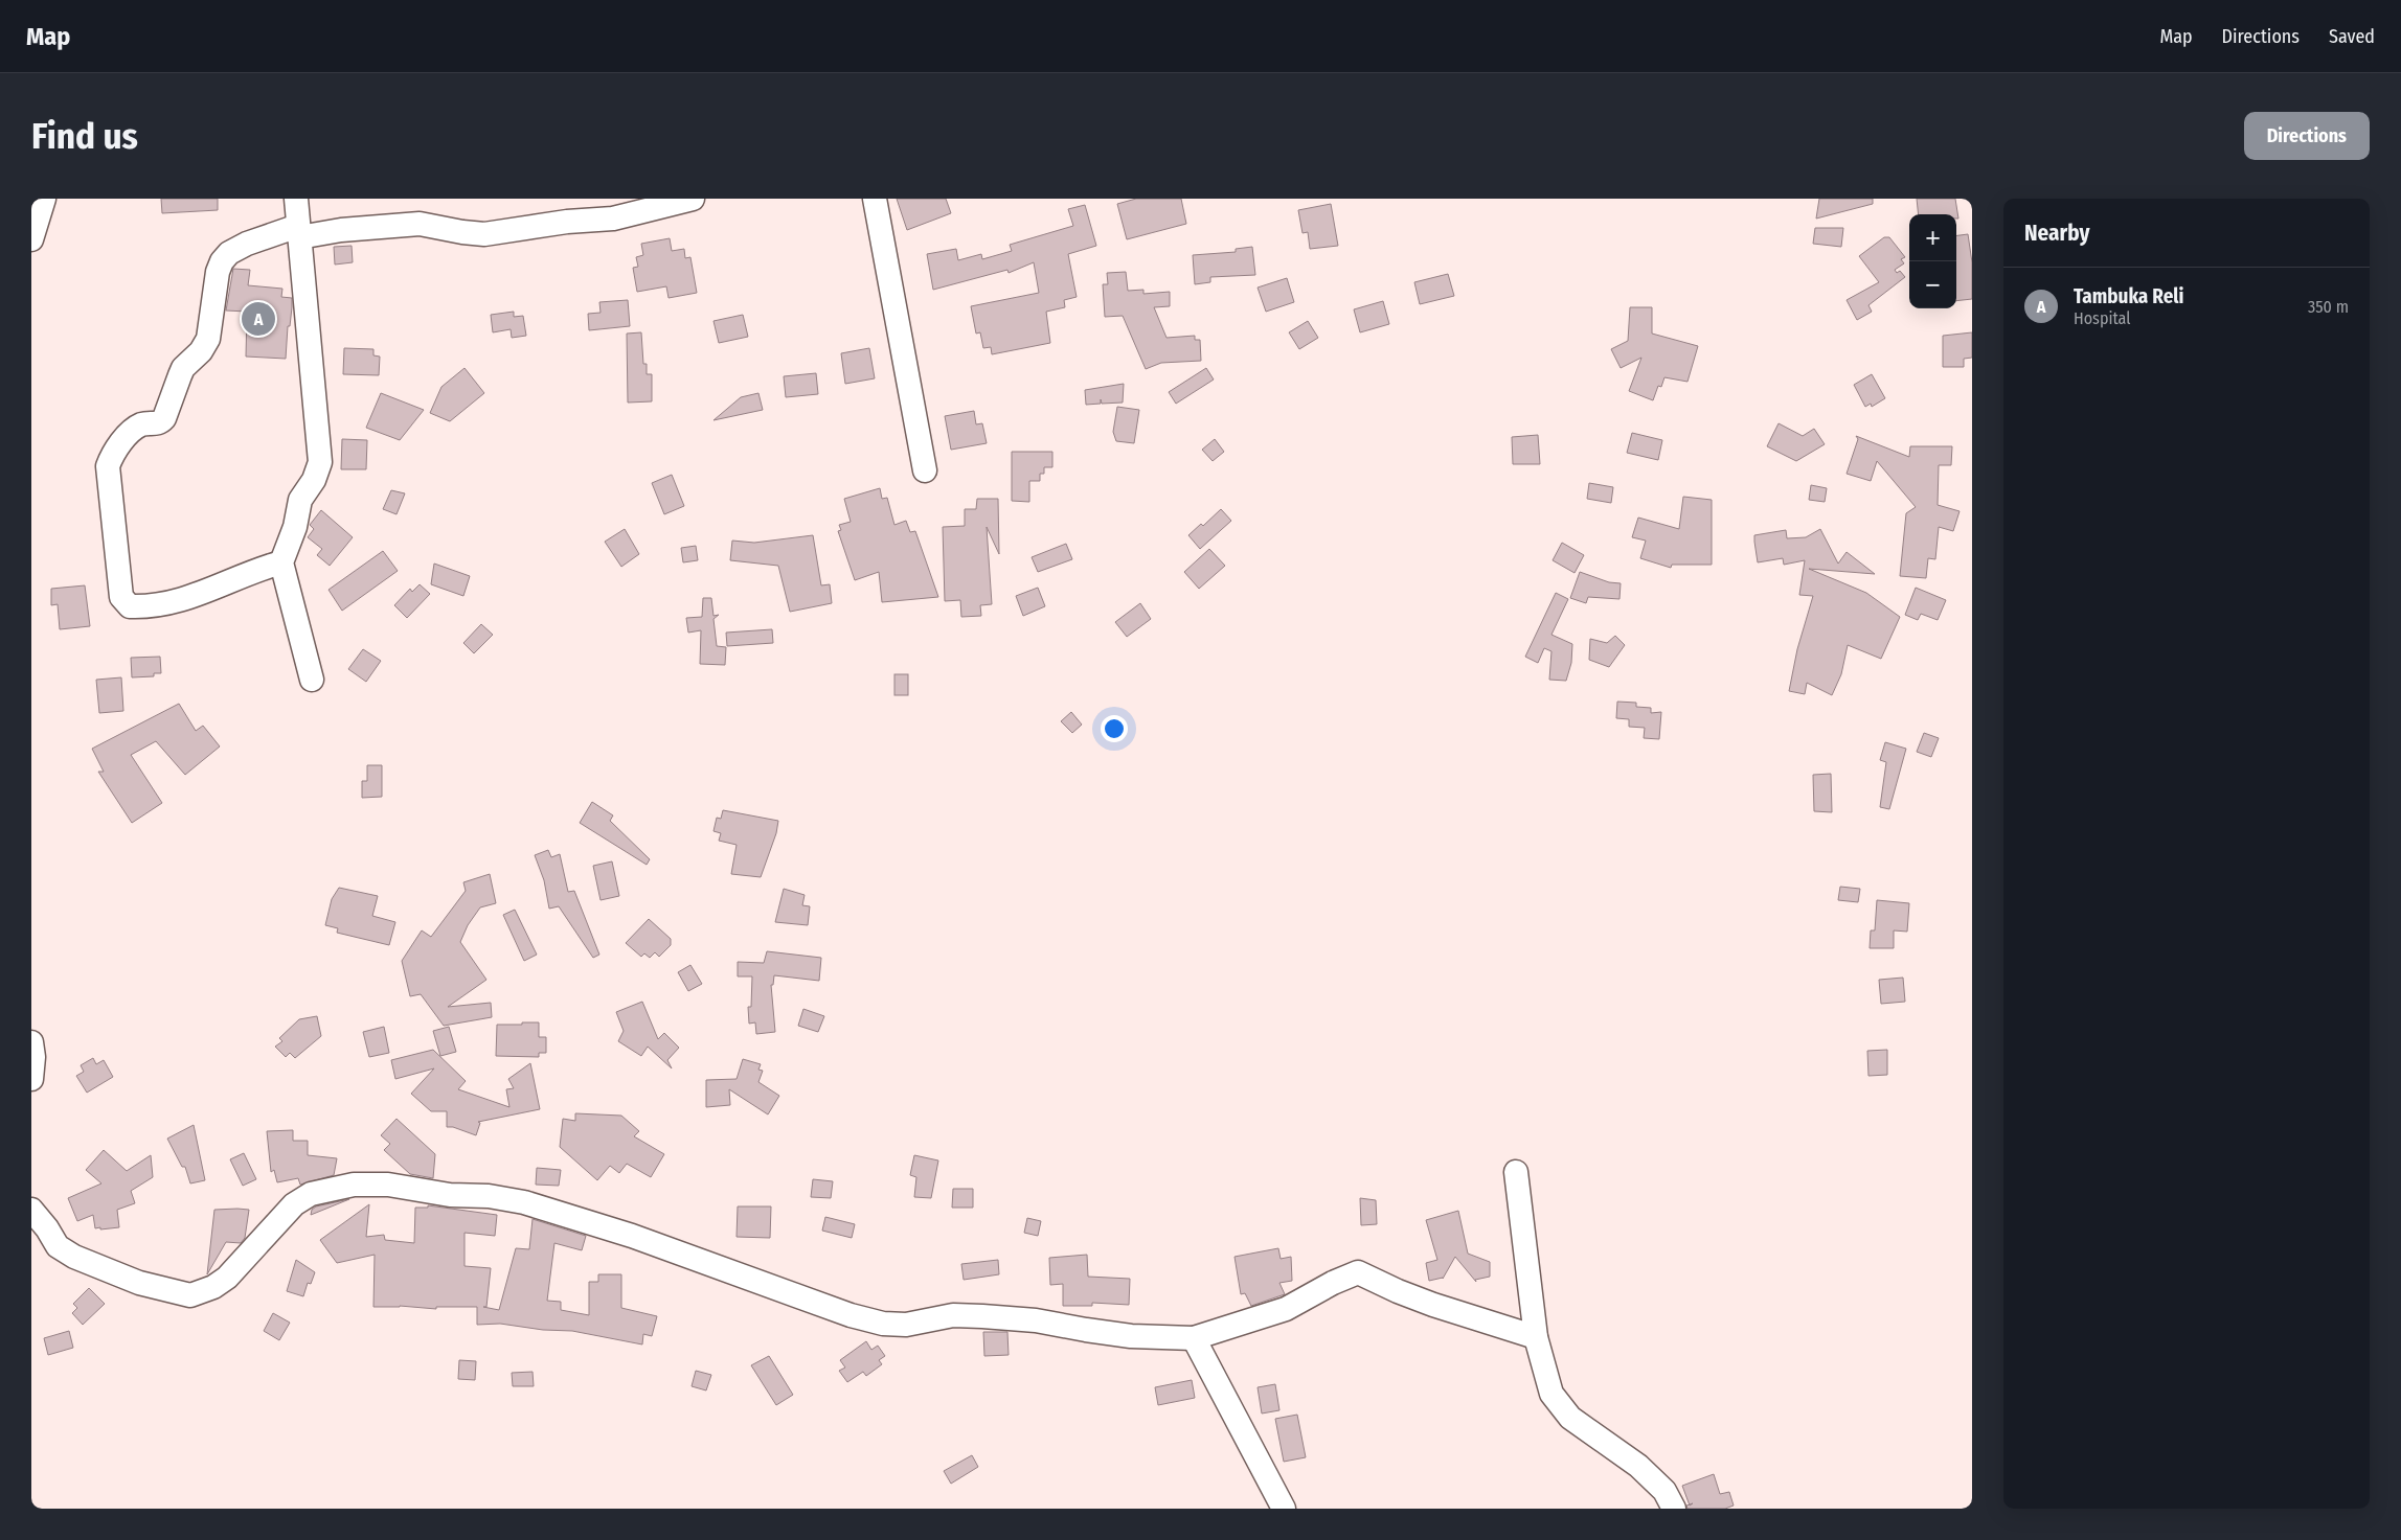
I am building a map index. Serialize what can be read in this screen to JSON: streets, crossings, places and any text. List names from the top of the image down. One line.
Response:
{"page":{"header":"Map","nav":["Map","Directions","Saved"],"buttons":"Directions","title":"Find us","heading":"Nearby","map_buttons":["+","−"],"list":[{"mark":"A","name":"Tambuka Reli","note":"Hospital","value":"350 m"}],"pins":"A"}}
